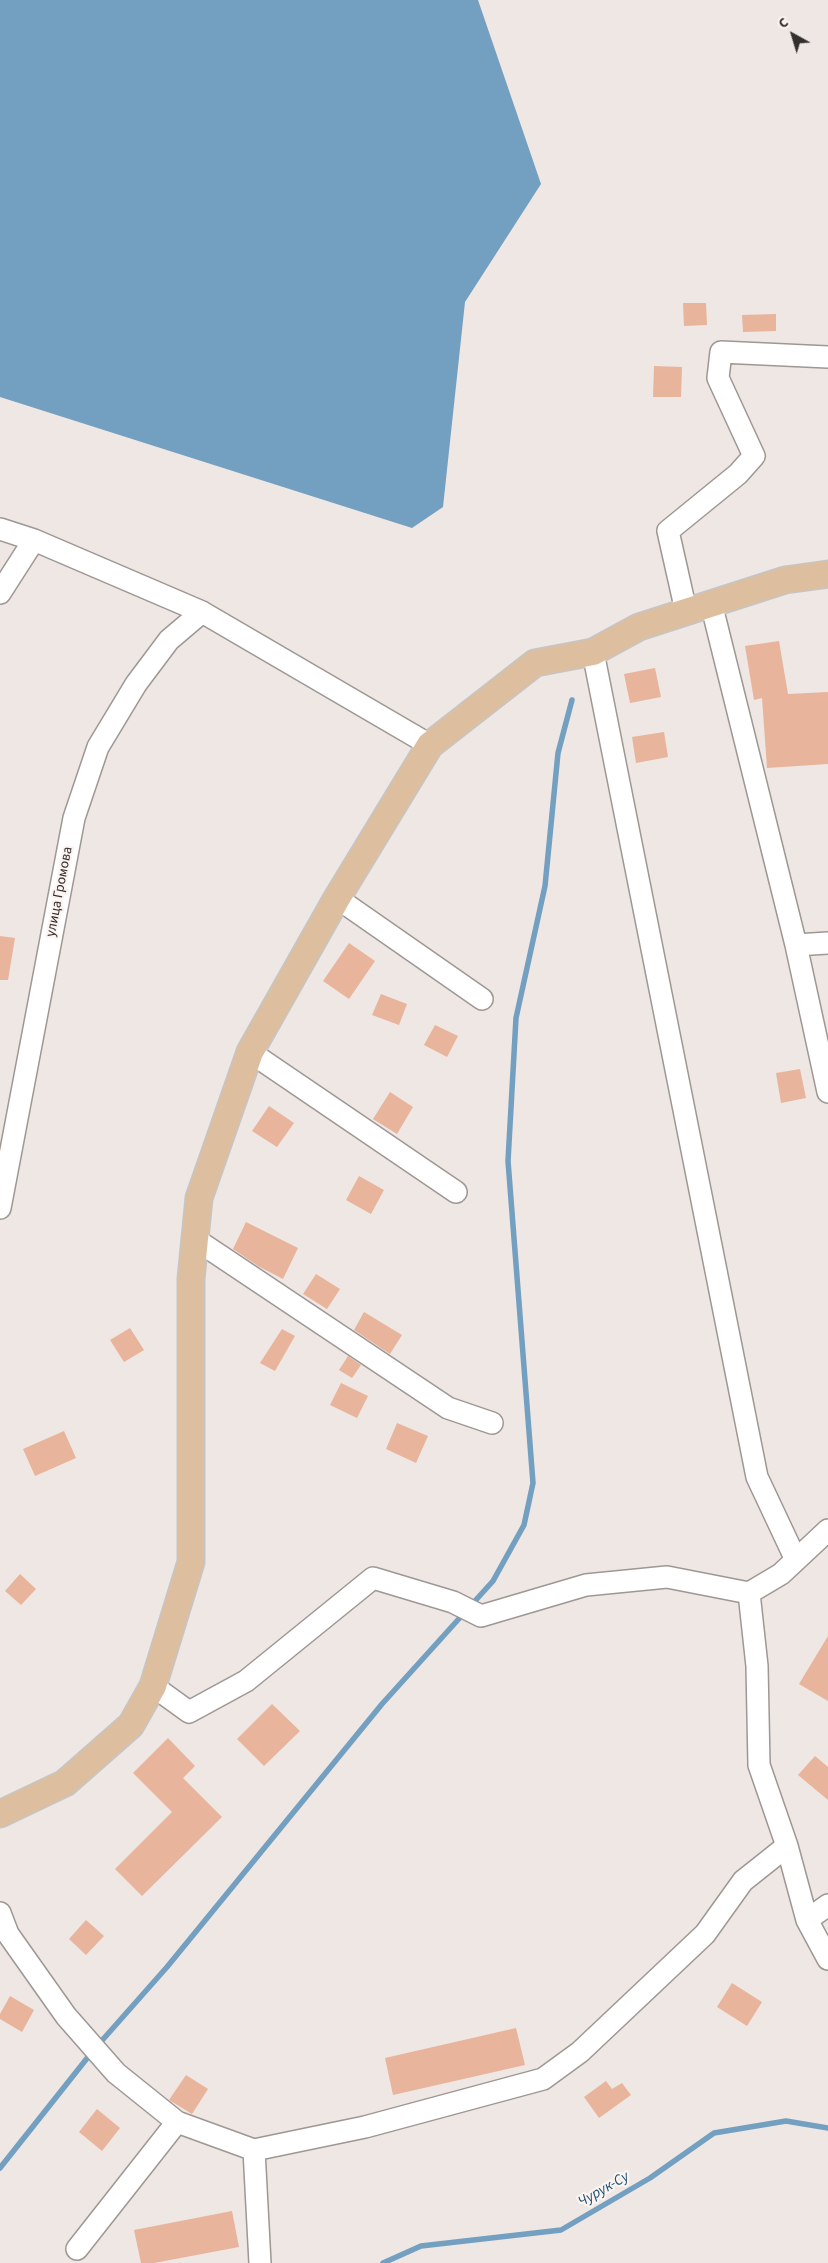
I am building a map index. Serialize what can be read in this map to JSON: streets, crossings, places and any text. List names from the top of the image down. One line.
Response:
{"streets":{"street":["улица Громова"]},"water":["Чурук-Су"],"north":"top left"}
